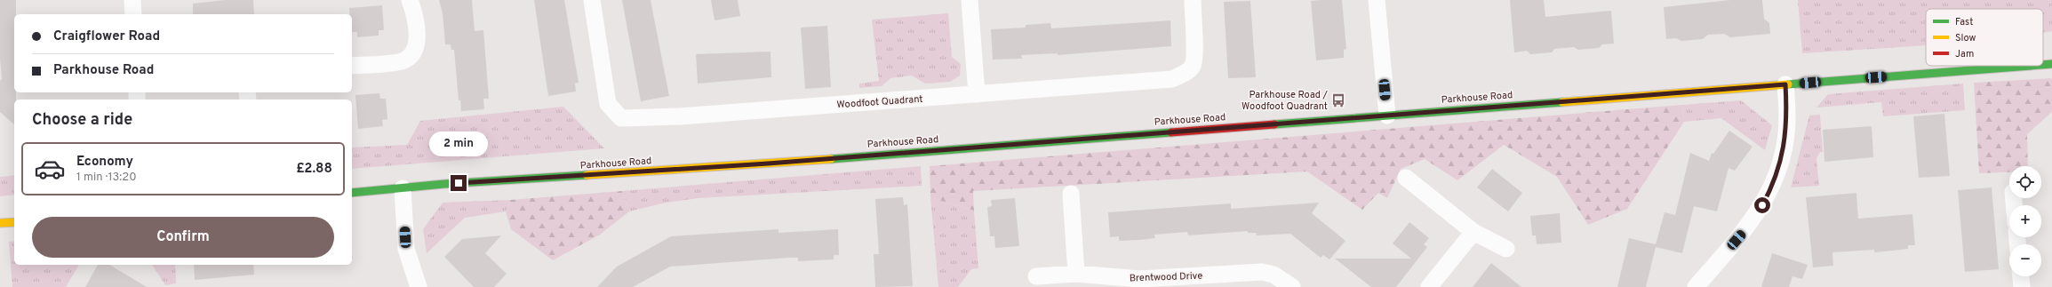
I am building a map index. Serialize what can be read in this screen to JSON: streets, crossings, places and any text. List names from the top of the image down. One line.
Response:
{"streets":{"main road":["Parkhouse Road"],"street":["Woodfoot Quadrant","Brentwood Drive"]},"places":{"bus stop":["Parkhouse Road / Woodfoot Quadrant"]},"legend":["Fast","Slow","Jam"],"page":{"banner":["Craigflower Road","Parkhouse Road"],"heading":"Choose a ride","bubble":"2 min","list":[{"name":"Economy","note":"1 min · 13:20","value":"£2.88"}],"map_buttons":["+","−"],"buttons":"Confirm"}}
